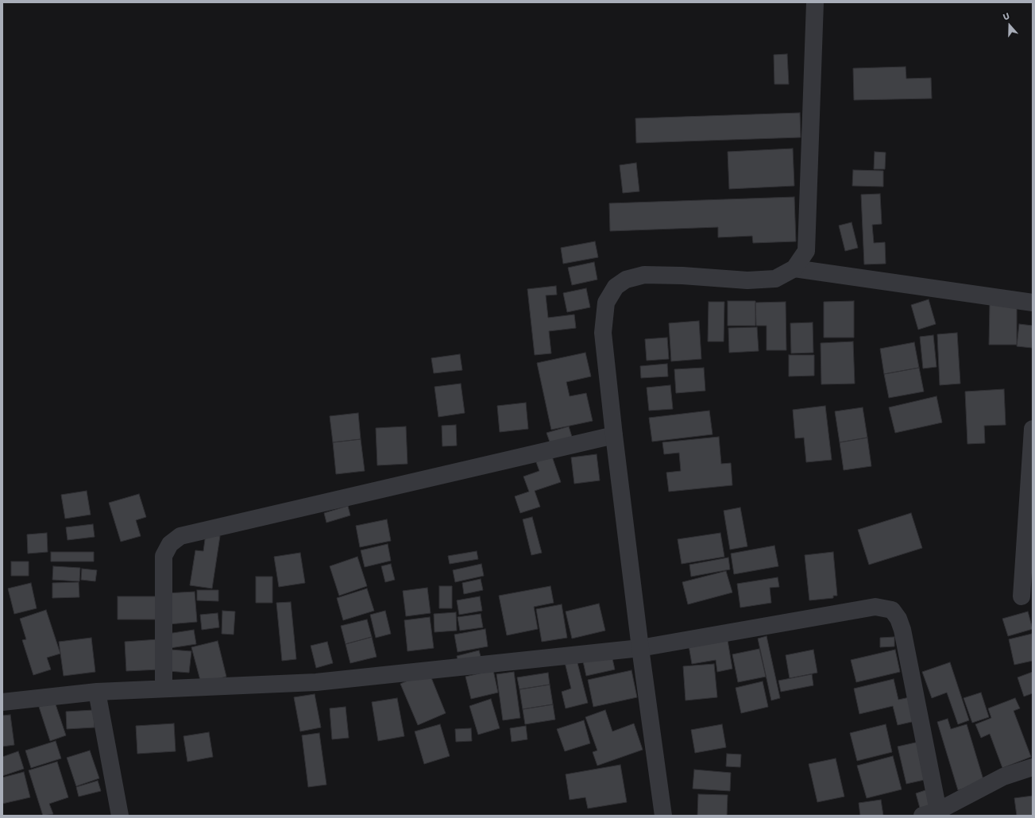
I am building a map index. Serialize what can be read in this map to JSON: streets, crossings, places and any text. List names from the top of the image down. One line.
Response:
{"north":"top"}
